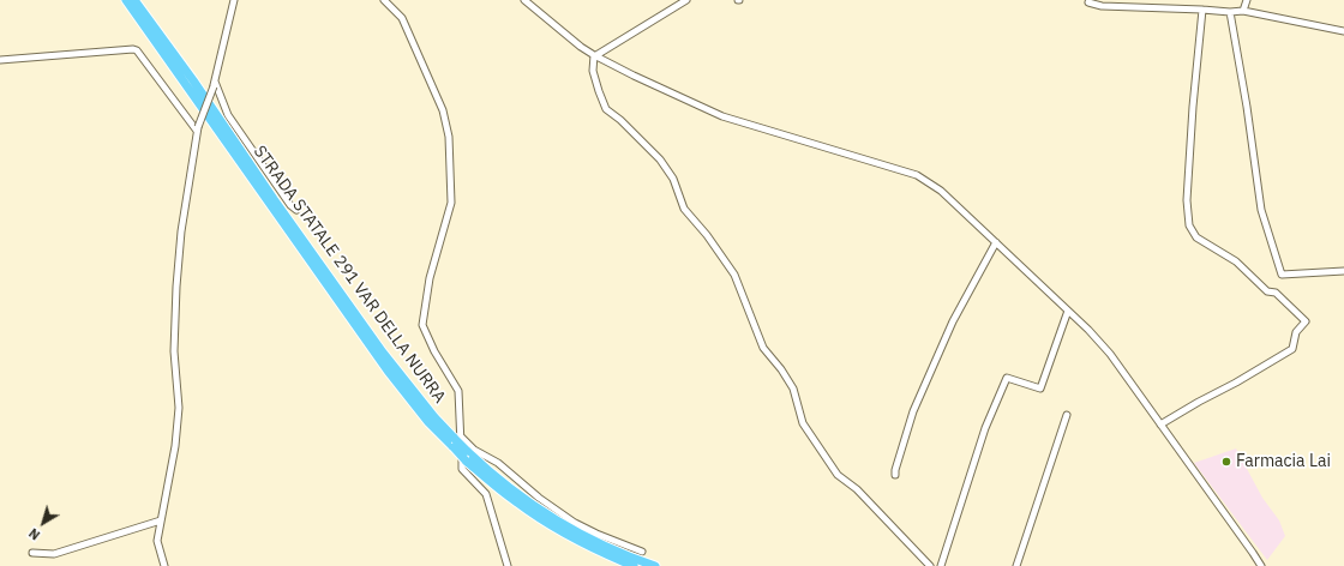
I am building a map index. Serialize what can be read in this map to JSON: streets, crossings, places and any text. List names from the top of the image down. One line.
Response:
{"streets":{"highway":["STRADA STATALE 291 VAR DELLA NURRA"]},"places":["Farmacia Lai"],"north":"bottom left"}
